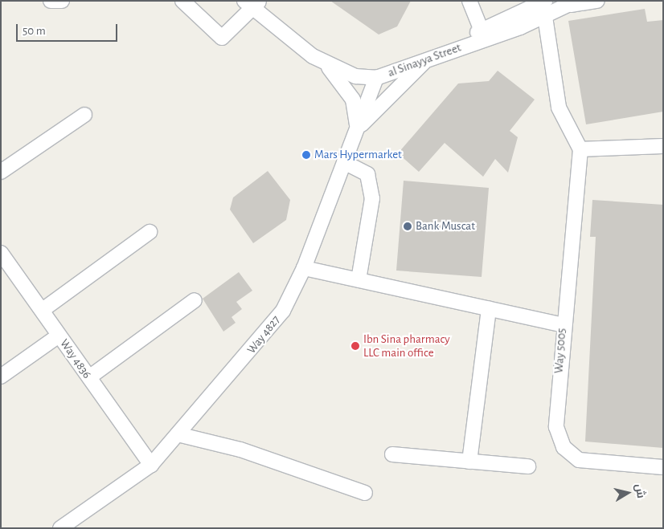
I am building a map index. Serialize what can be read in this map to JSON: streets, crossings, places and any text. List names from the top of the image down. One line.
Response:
{"streets":{"street":["al Sinayya Street","Way 4827","Way 5005","Way 4836"]},"crossings":[["al Sinayya Street","Way 4827"],["Way 4827","Way 4836"]],"places":["Mars Hypermarket","Bank Muscat","Ibn Sina pharmacy LLC main office"],"scale_bar":"50 m","north":"right"}
